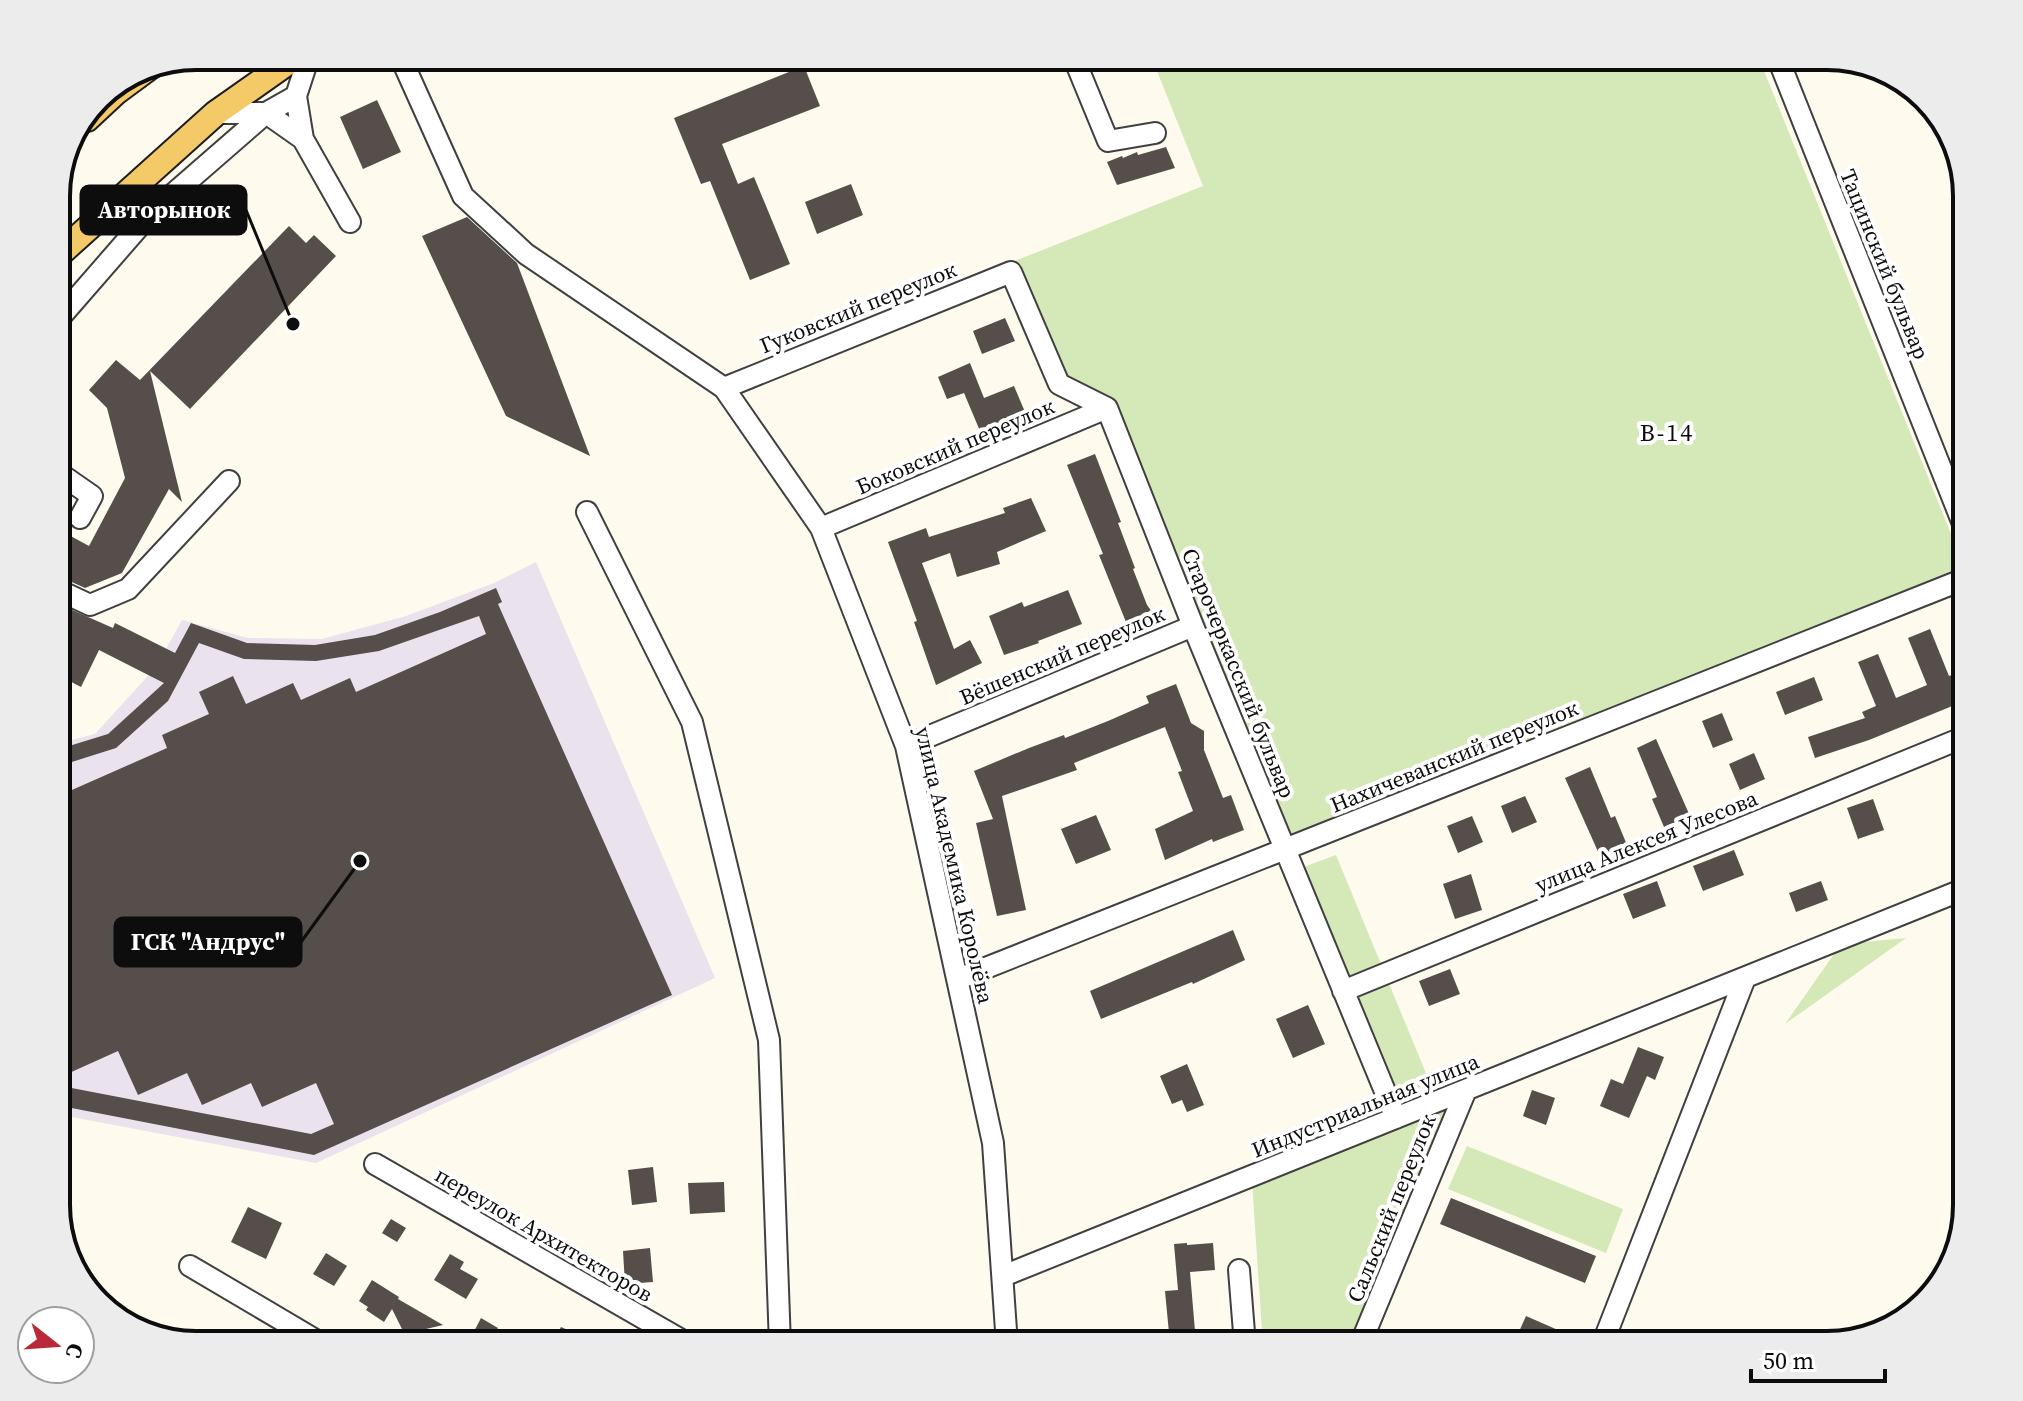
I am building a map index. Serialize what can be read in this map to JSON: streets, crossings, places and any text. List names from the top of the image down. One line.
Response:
{"streets":{"street":["Тацинский бульвар","Гуковский переулок","Боковский переулок","Вёшенский переулок","Старочеркасский бульвар","Нахичеванский переулок","улица Алексея Улесова","улица Академика Королёва","Индустриальная улица","Сальский переулок","переулок Архитекторов"]},"crossings":[["Гуковский переулок","Боковский переулок"],["Гуковский переулок","Старочеркасский бульвар"],["Гуковский переулок","улица Академика Королёва"],["Боковский переулок","Старочеркасский бульвар"],["Боковский переулок","улица Академика Королёва"],["Вёшенский переулок","Старочеркасский бульвар"],["Вёшенский переулок","улица Академика Королёва"],["Старочеркасский бульвар","Нахичеванский переулок"],["Старочеркасский бульвар","улица Алексея Улесова"],["Старочеркасский бульвар","Индустриальная улица"],["Нахичеванский переулок","улица Академика Королёва"],["улица Академика Королёва","Индустриальная улица"],["Индустриальная улица","Сальский переулок"]],"districts":["В-14"],"places":["Авторынок","ГСК \"Андрус\""],"scale_bar":"50 m","north":"right"}
